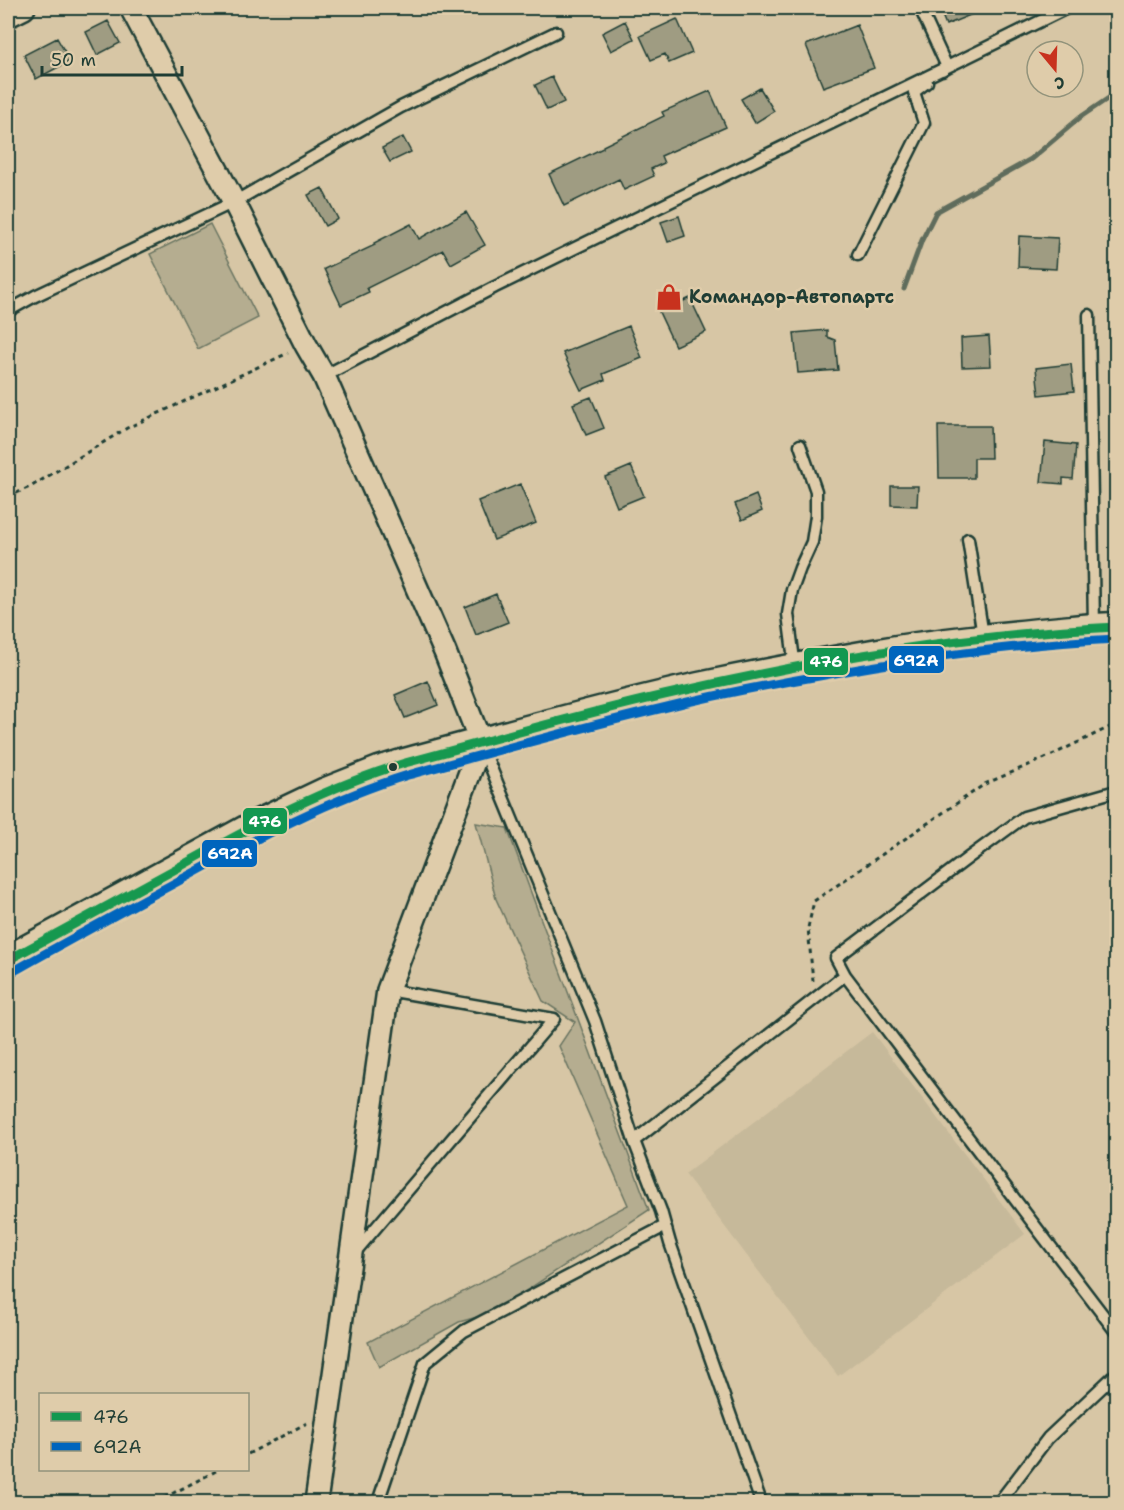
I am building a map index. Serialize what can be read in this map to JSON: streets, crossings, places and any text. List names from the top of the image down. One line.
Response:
{"places":{"shop":["Командор-Автопартс"]},"lines":["transit line 476","transit line 692А"],"legend":["476","692А"],"scale_bar":"50 m","north":"bottom"}
